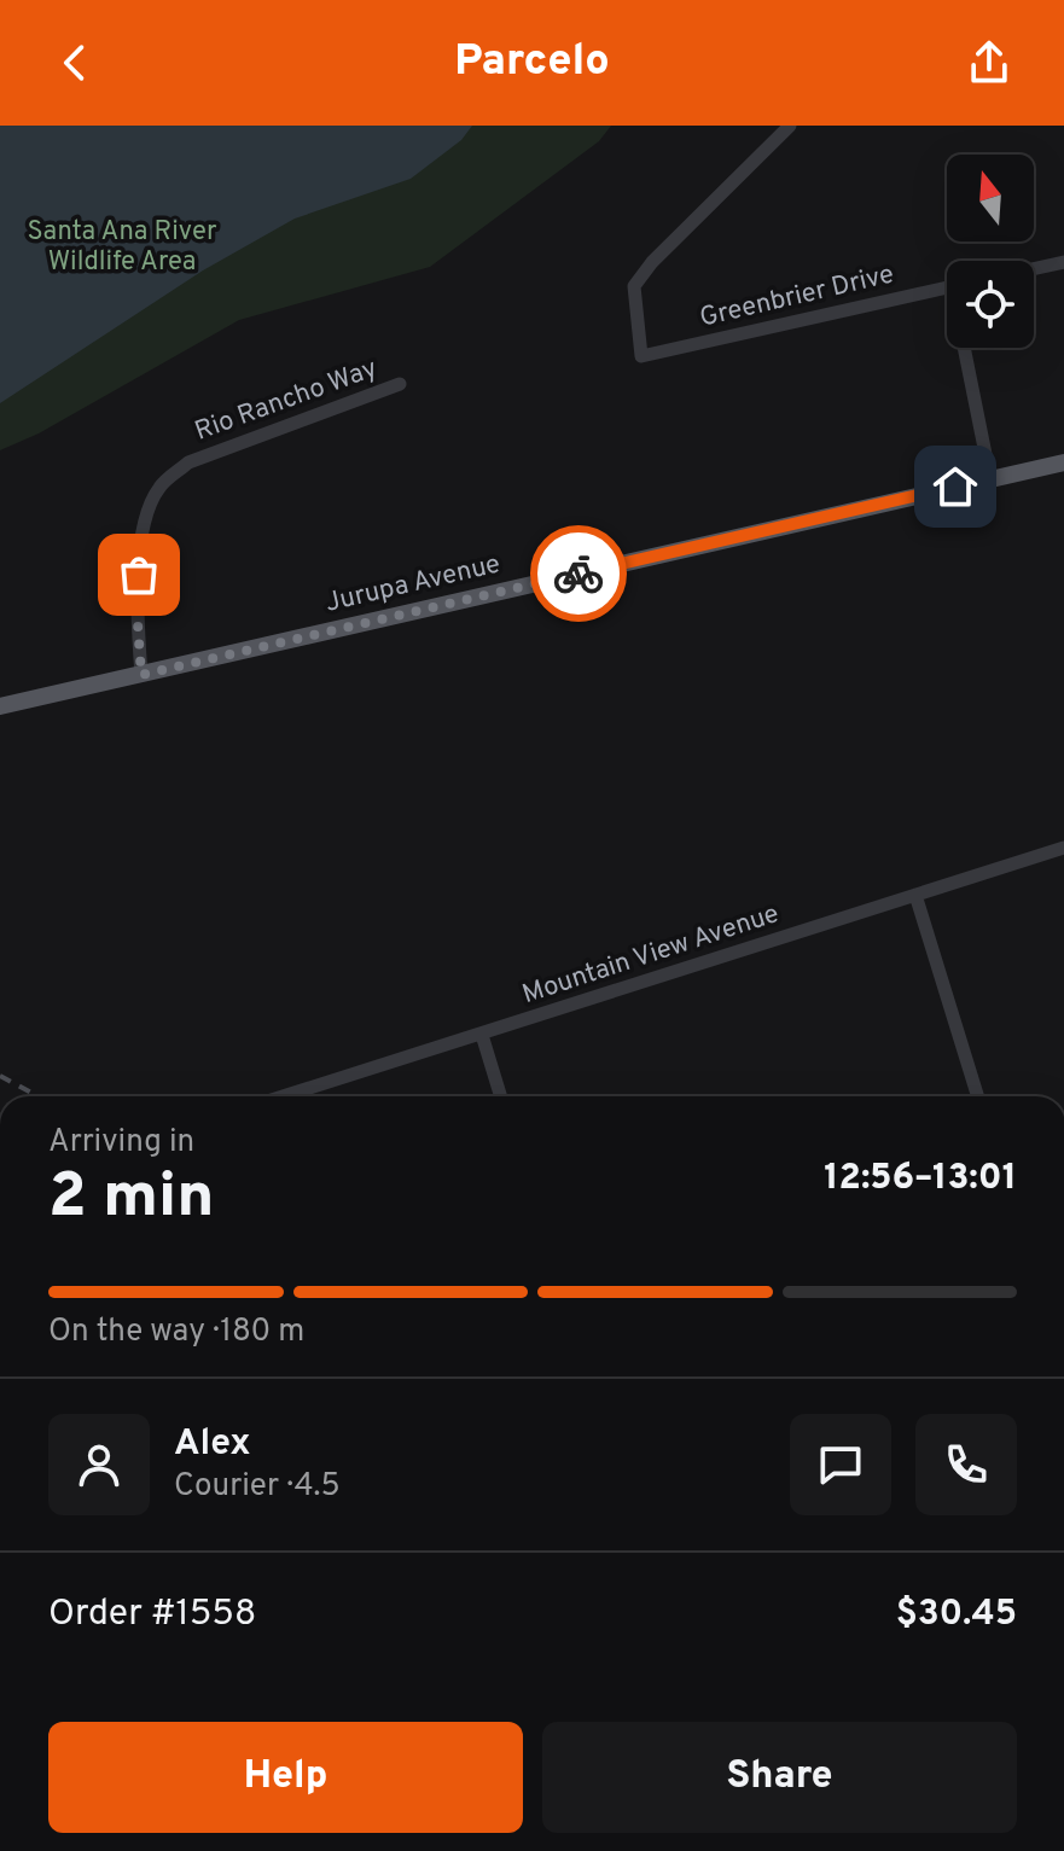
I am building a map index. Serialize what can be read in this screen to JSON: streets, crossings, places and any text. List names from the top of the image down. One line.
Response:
{"streets":{"main road":["Jurupa Avenue"],"street":["Greenbrier Drive","Rio Rancho Way","Mountain View Avenue"]},"crossings":[["Rio Rancho Way","Jurupa Avenue"]],"parks":["Santa Ana River Wildlife Area"],"north":"top","page":{"header":"Parcelo","heading":["2 min","Arriving in","12:56–13:01"],"panel":["Alex","Courier · 4.5","Order #1558","$30.45"],"bar":"On the way · 180 m","buttons":["Help","Share"]}}
